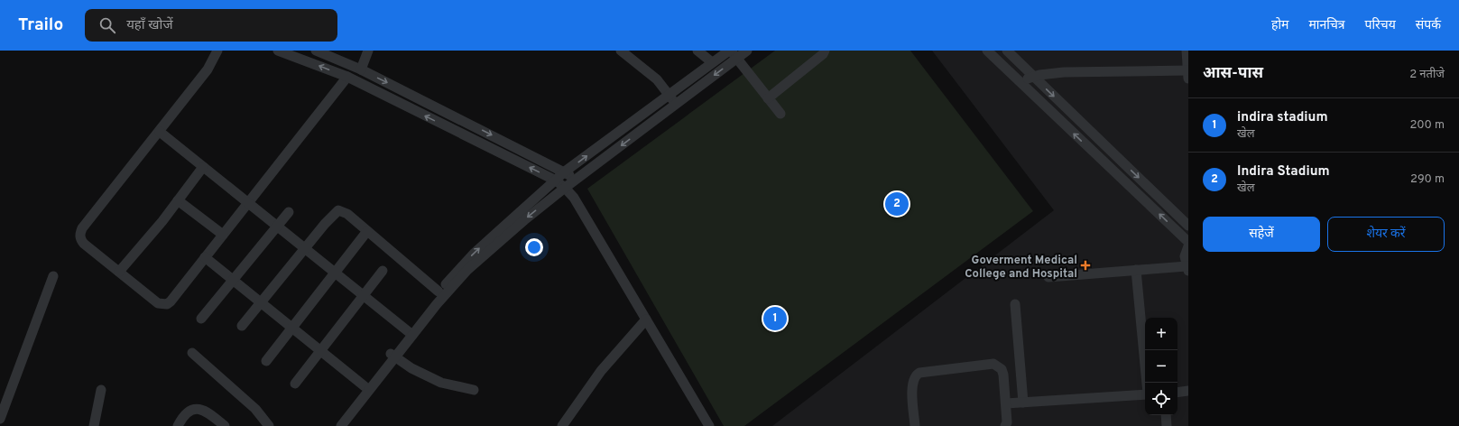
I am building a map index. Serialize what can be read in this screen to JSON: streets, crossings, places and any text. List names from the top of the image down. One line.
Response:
{"places":{"health":["Goverment Medical College and Hospital"]},"page":{"header":"Trailo","search":"यहाँ खोजें","nav":["होम","मानचित्र","परिचय","संपर्क"],"heading":["आस-पास","2 नतीजे"],"list":[{"mark":"1","name":"indira stadium","note":"खेल","value":"200 m"},{"mark":"2","name":"Indira Stadium","note":"खेल","value":"290 m"}],"pins":["2","1"],"buttons":["सहेजें","शेयर करें"],"map_buttons":["+","−"]}}
